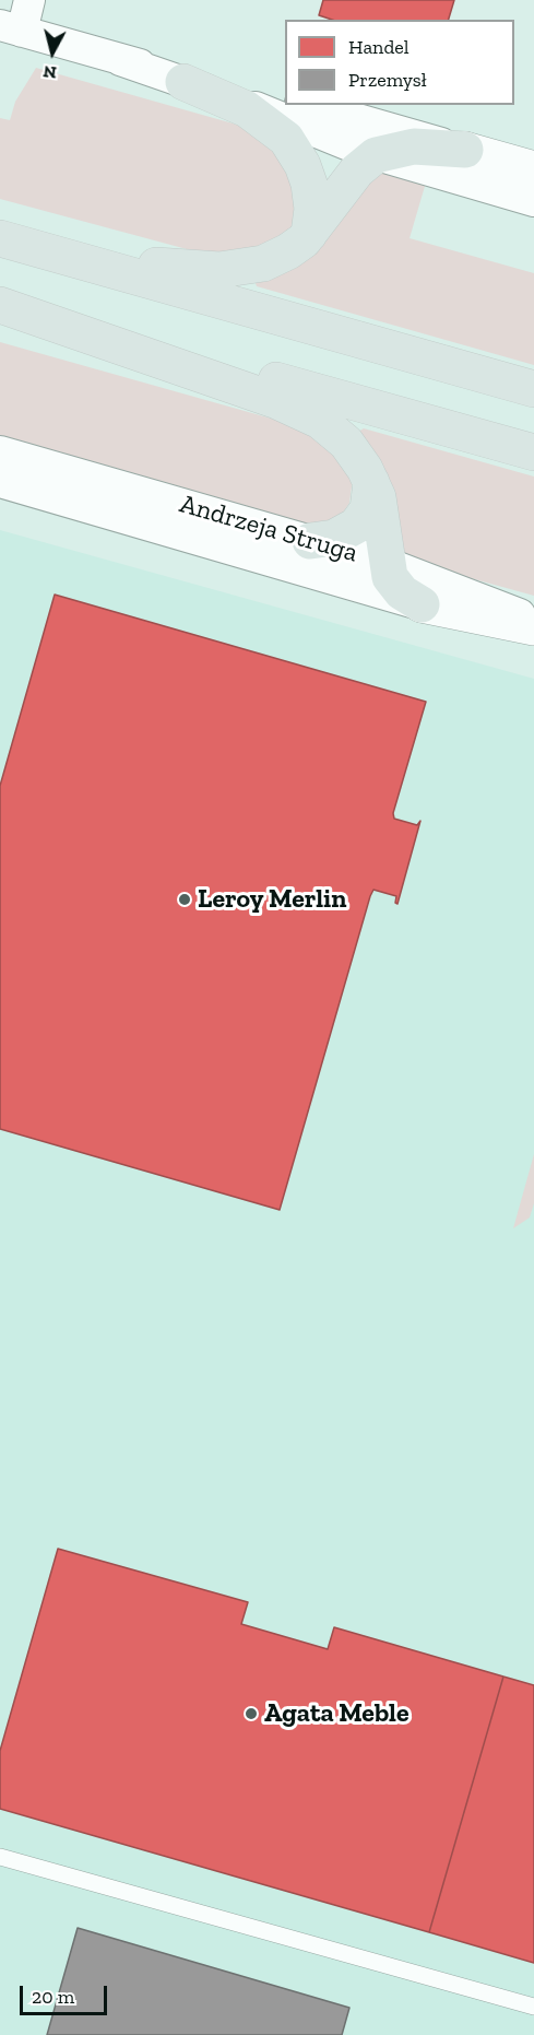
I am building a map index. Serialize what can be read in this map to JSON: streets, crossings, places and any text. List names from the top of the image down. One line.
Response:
{"streets":{"street":["Andrzeja Struga"]},"places":["Leroy Merlin","Agata Meble"],"legend":["Handel","Przemysł"],"scale_bar":"20 m","north":"bottom"}
